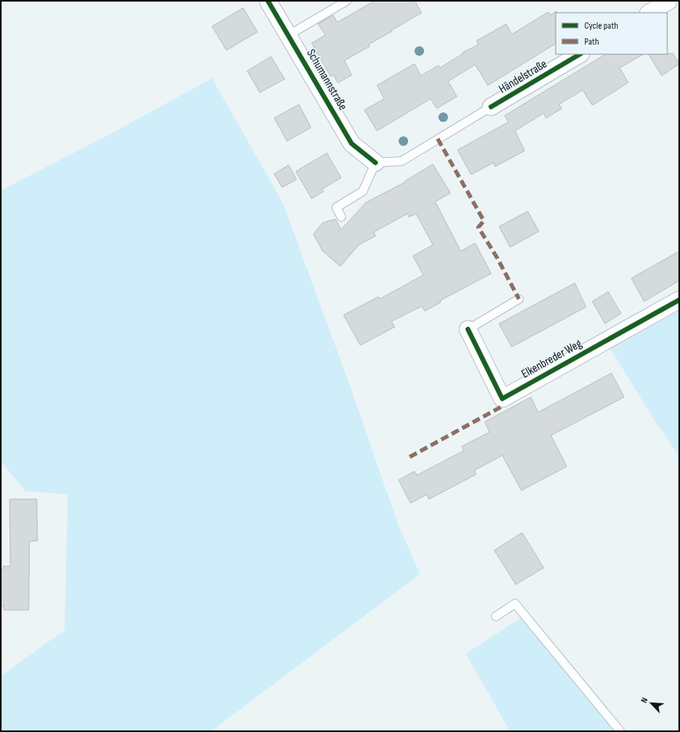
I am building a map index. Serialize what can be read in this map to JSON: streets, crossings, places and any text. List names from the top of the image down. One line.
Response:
{"streets":{"street":["Händelstraße","Schumannstraße","Elkenbreder Weg"]},"legend":["Cycle path","Path"],"north":"top left"}
